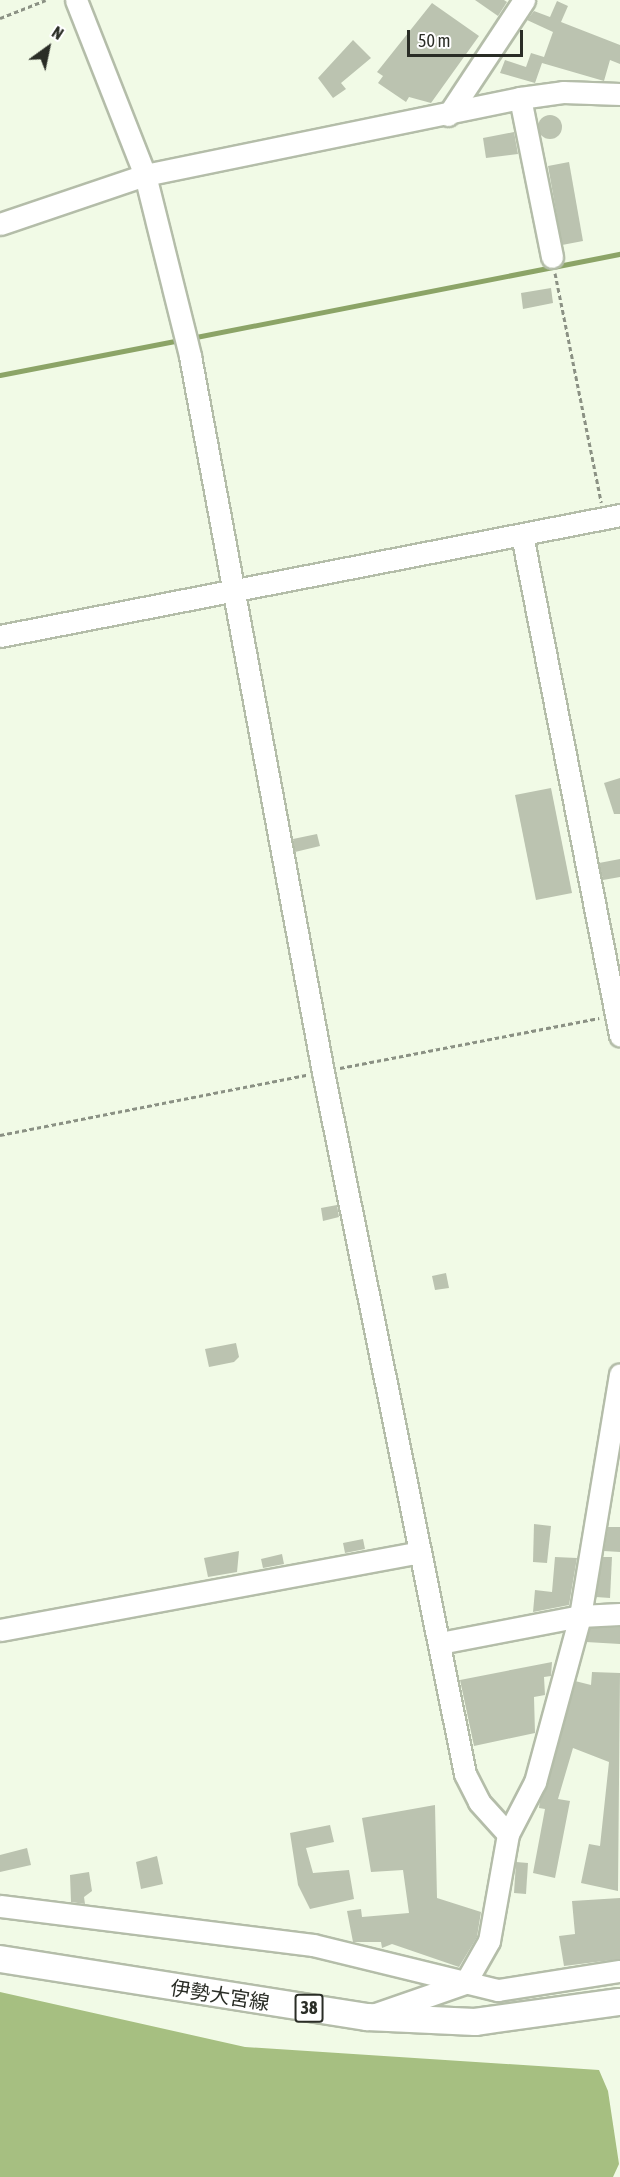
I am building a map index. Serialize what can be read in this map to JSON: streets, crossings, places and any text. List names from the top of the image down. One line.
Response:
{"streets":{"main road":["伊勢大宮線","38"]},"scale_bar":"50 m","north":"top right"}
